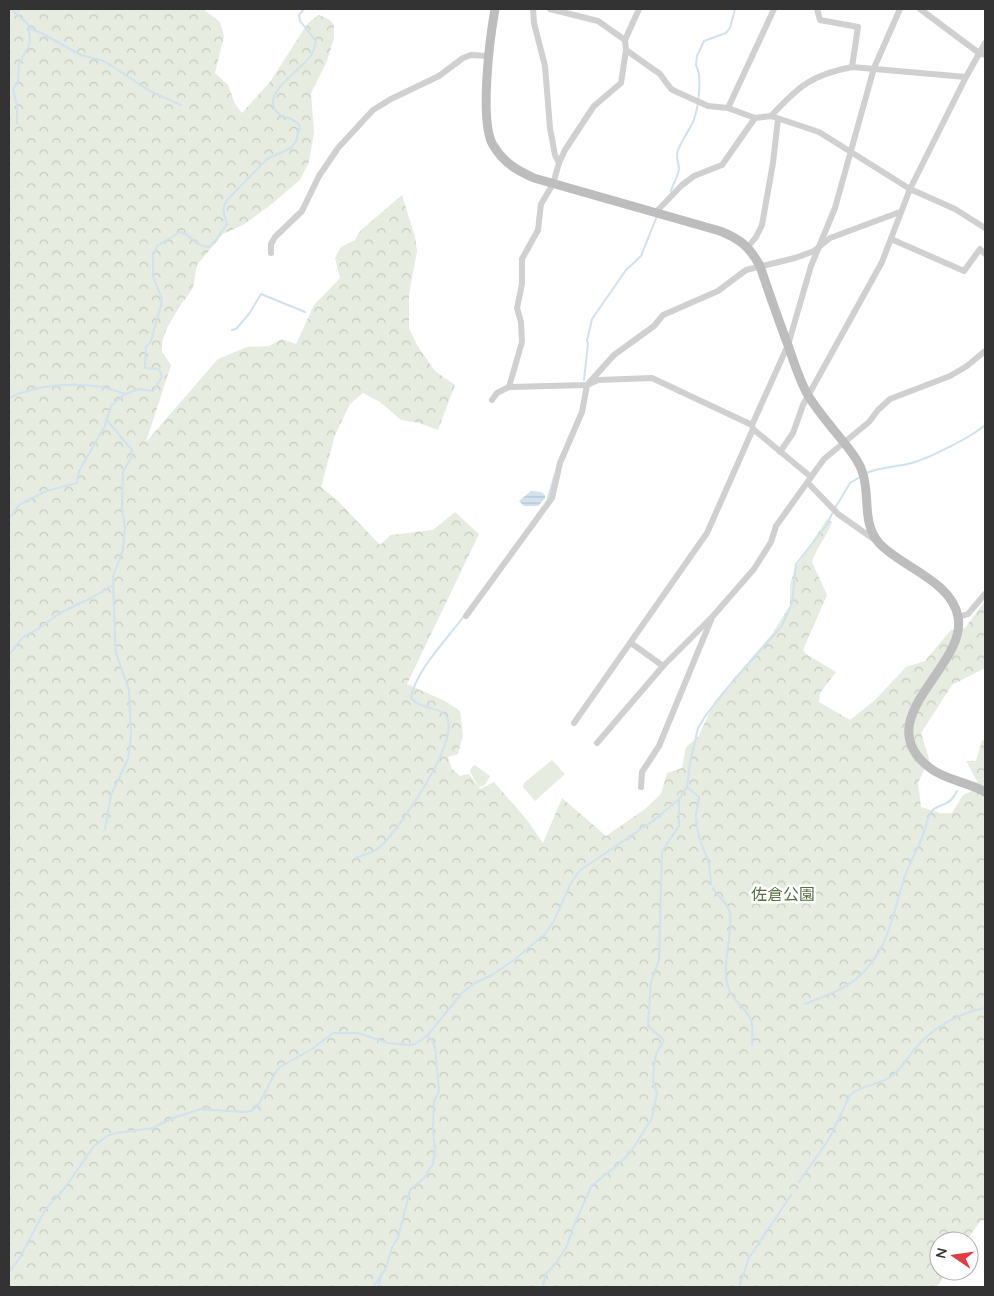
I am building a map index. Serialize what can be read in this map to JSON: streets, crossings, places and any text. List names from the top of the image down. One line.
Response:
{"parks":["佐倉公園"],"north":"left"}
